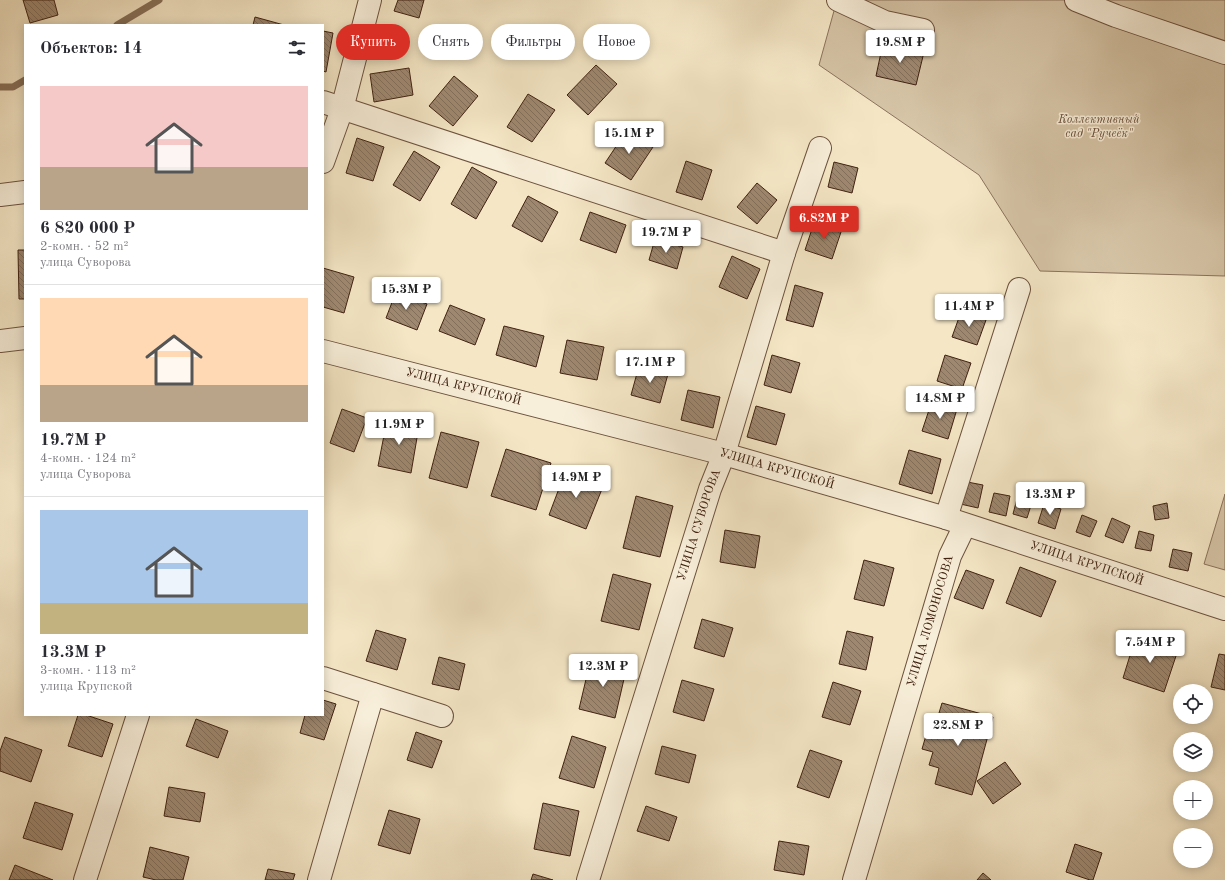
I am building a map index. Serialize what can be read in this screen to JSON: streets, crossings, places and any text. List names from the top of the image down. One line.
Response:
{"streets":{"street":["УЛИЦА КРУПСКОЙ","УЛИЦА СУВОРОВА","УЛИЦА ЛОМОНОСОВА"]},"crossings":[["УЛИЦА КРУПСКОЙ","УЛИЦА СУВОРОВА"],["УЛИЦА КРУПСКОЙ","УЛИЦА ЛОМОНОСОВА"]],"parks":["Коллективный сад \"Ручеёк\""],"page":{"chip":["Купить","Снять","Фильтры","Новое"],"heading":"Объектов: 14","price":["19.8M ₽","15.1M ₽","6.82M ₽","19.7M ₽","15.3M ₽","11.4M ₽","17.1M ₽","14.8M ₽","11.9M ₽","14.9M ₽","13.3M ₽","7.54M ₽","12.3M ₽","22.8M ₽"],"list":[{"name":"6 820 000 ₽","note":"2-комн. · 52 m² · улица Суворова"},{"name":"19.7M ₽","note":"4-комн. · 124 m² · улица Суворова"},{"name":"13.3M ₽","note":"3-комн. · 113 m² · улица Крупской"}],"map_buttons":["+","−"]}}
